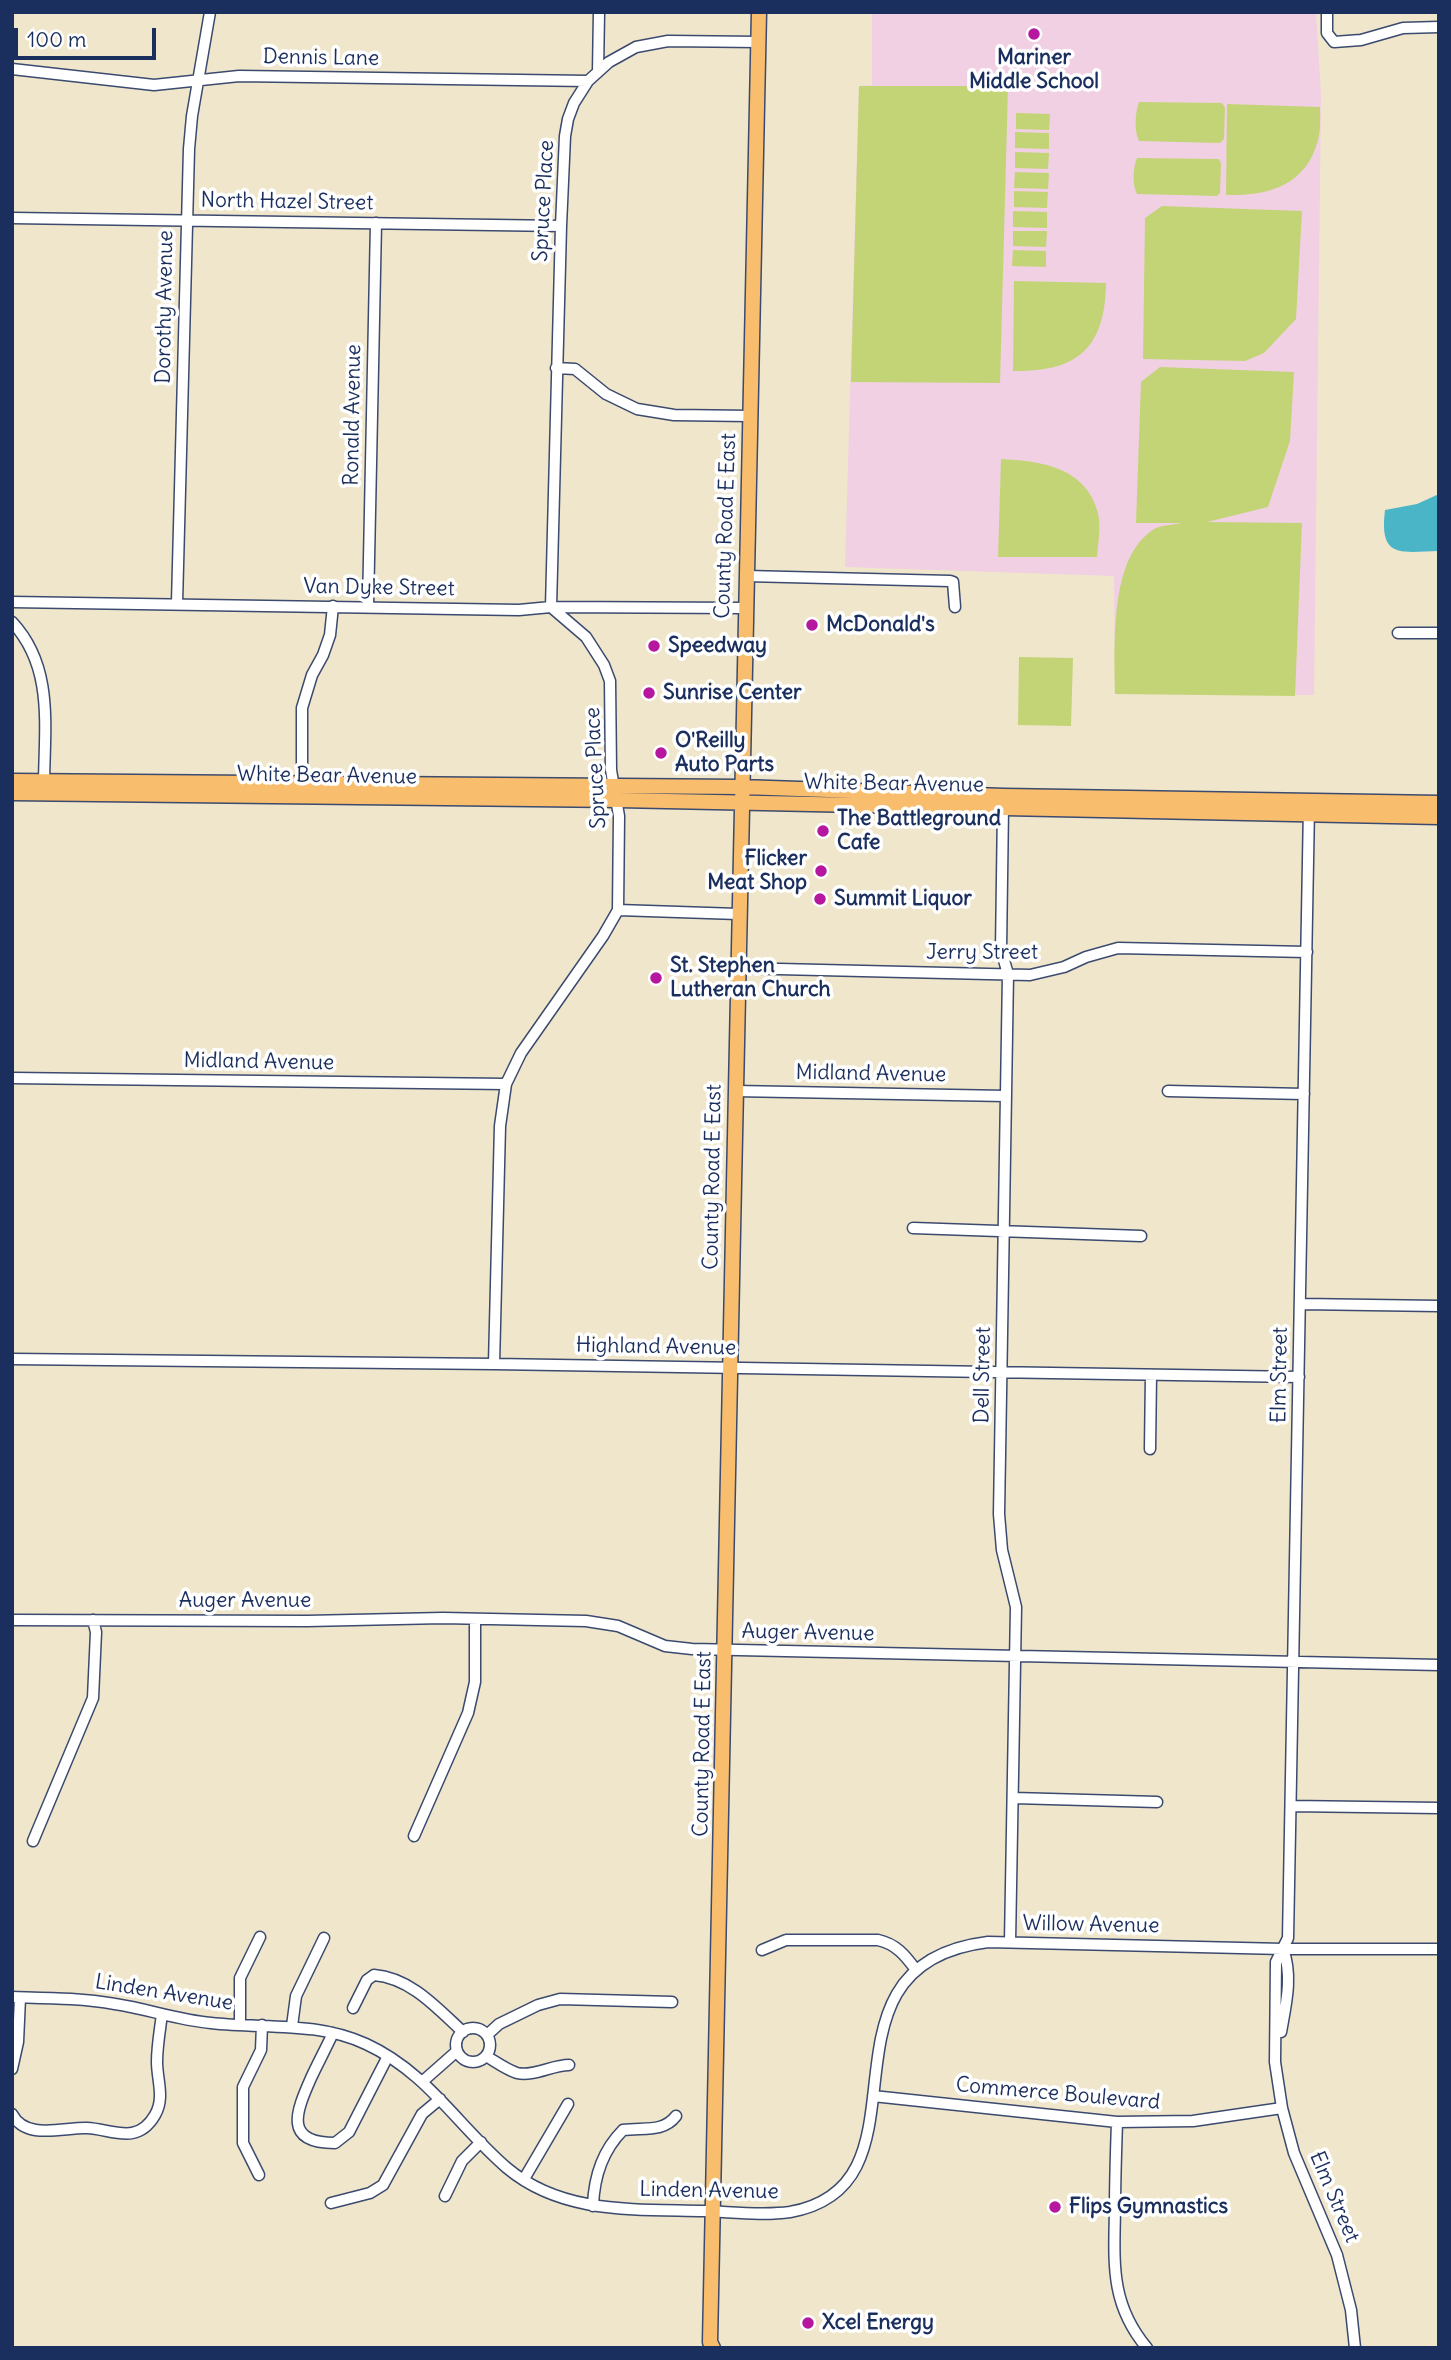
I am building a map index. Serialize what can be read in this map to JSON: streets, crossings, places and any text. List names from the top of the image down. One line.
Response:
{"streets":{"main road":["County Road E East","White Bear Avenue"],"street":["Dennis Lane","Spruce Place","North Hazel Street","Dorothy Avenue","Ronald Avenue","Van Dyke Street","Jerry Street","Midland Avenue","Highland Avenue","Dell Street","Elm Street","Auger Avenue","Willow Avenue","Linden Avenue","Commerce Boulevard"]},"crossings":[["Dennis Lane","Spruce Place"],["Dennis Lane","Dorothy Avenue"],["Spruce Place","North Hazel Street"],["Spruce Place","Van Dyke Street"],["Spruce Place","White Bear Avenue"],["North Hazel Street","Dorothy Avenue"],["North Hazel Street","Ronald Avenue"],["Dorothy Avenue","Van Dyke Street"],["Ronald Avenue","Van Dyke Street"],["County Road E East","Van Dyke Street"],["County Road E East","White Bear Avenue"],["County Road E East","Jerry Street"],["County Road E East","Midland Avenue"],["County Road E East","Highland Avenue"],["County Road E East","Auger Avenue"],["County Road E East","Linden Avenue"],["White Bear Avenue","Dell Street"],["White Bear Avenue","Elm Street"],["Jerry Street","Dell Street"],["Jerry Street","Elm Street"],["Midland Avenue","Dell Street"],["Highland Avenue","Dell Street"],["Highland Avenue","Elm Street"],["Dell Street","Auger Avenue"],["Dell Street","Willow Avenue"],["Elm Street","Auger Avenue"],["Elm Street","Willow Avenue"],["Elm Street","Commerce Boulevard"],["Willow Avenue","Linden Avenue"],["Linden Avenue","Commerce Boulevard"]],"places":["Mariner Middle School","McDonald's","Speedway","Sunrise Center","O'Reilly Auto Parts","The Battleground Cafe","Flicker Meat Shop","Summit Liquor","St. Stephen Lutheran Church","Flips Gymnastics","Xcel Energy"],"scale_bar":"100 m"}
